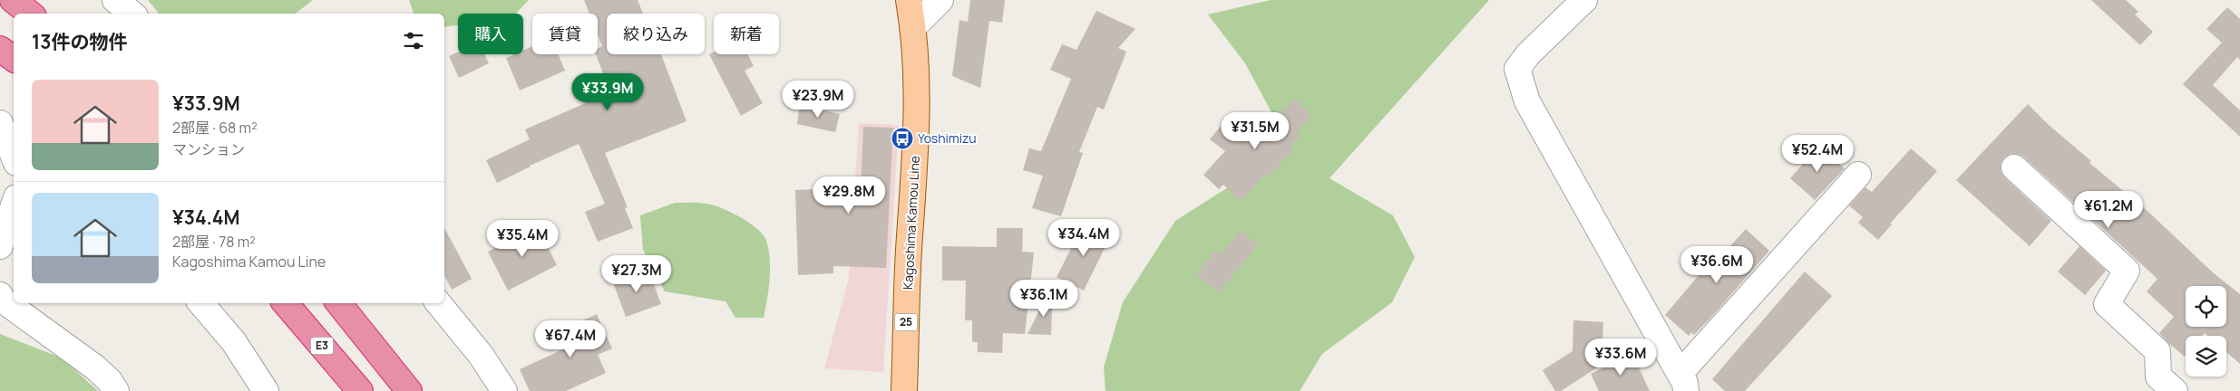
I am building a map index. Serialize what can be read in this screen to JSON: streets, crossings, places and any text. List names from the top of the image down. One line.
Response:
{"streets":{"highway":["E3"],"main road":["Kagoshima Kamou Line","25"]},"places":{"bus stop":["Yoshimizu"]},"page":{"chip":["購入","賃貸","絞り込み","新着"],"heading":"13件の物件","list":[{"name":"¥33.9M","note":"2部屋 · 68 m² · マンション"},{"name":"¥34.4M","note":"2部屋 · 78 m² · Kagoshima Kamou Line"}],"price":["¥33.9M","¥23.9M","¥31.5M","¥52.4M","¥29.8M","¥61.2M","¥34.4M","¥35.4M","¥36.6M","¥27.3M","¥36.1M","¥67.4M","¥33.6M"]}}
